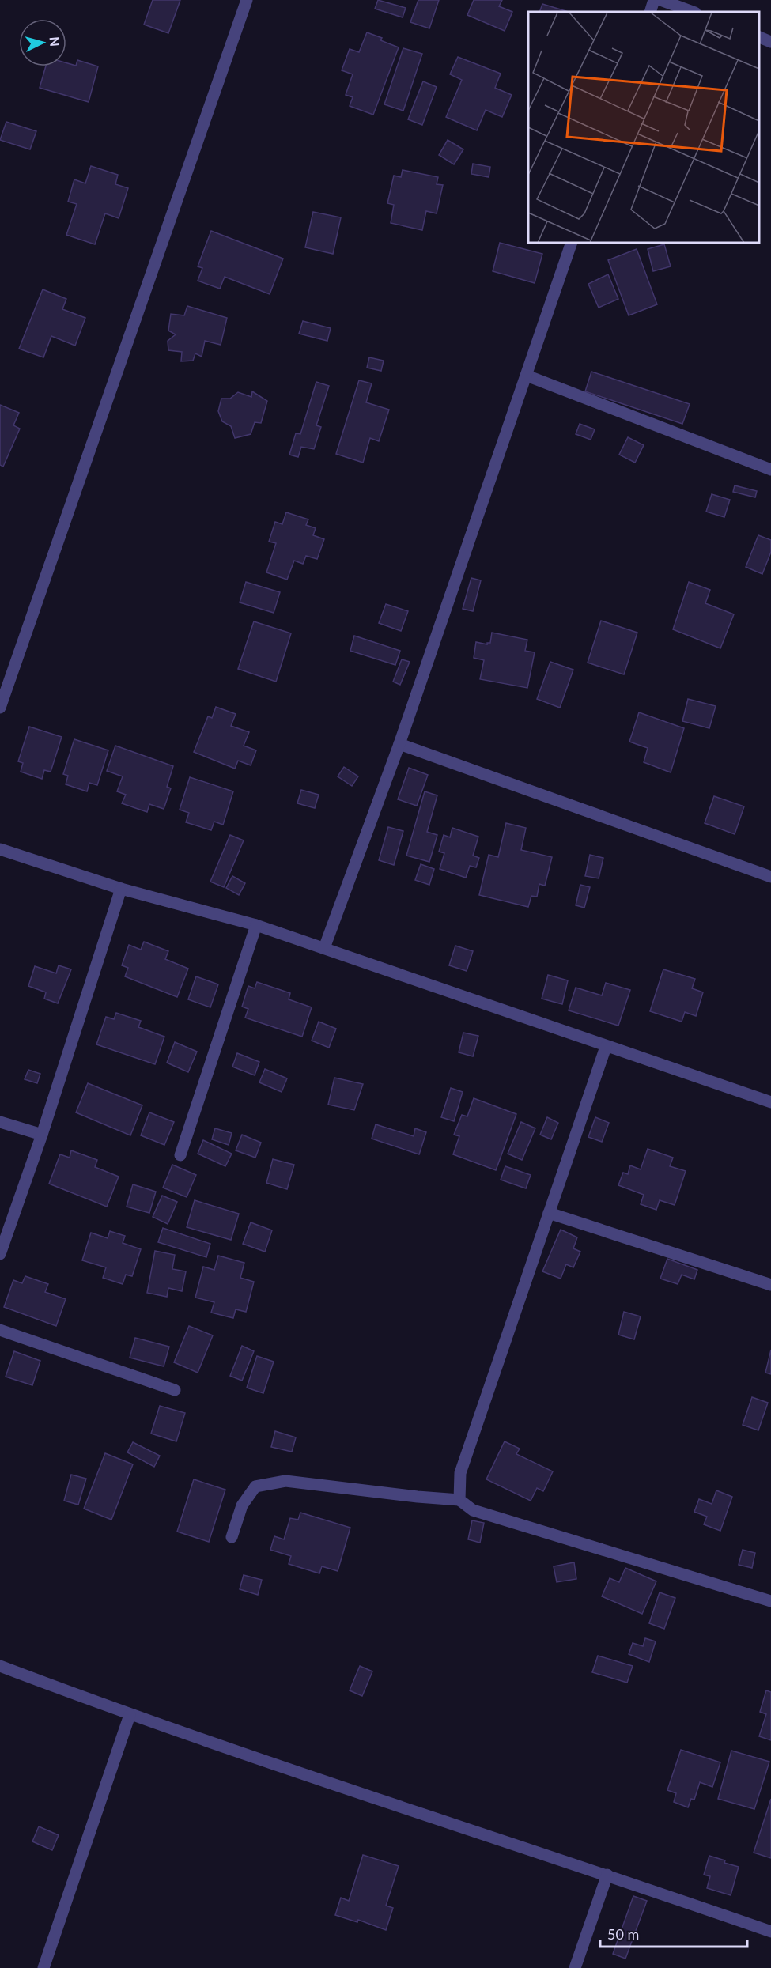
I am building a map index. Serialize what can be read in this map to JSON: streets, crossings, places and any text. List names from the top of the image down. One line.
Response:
{"scale_bar":"50 m","north":"right"}
